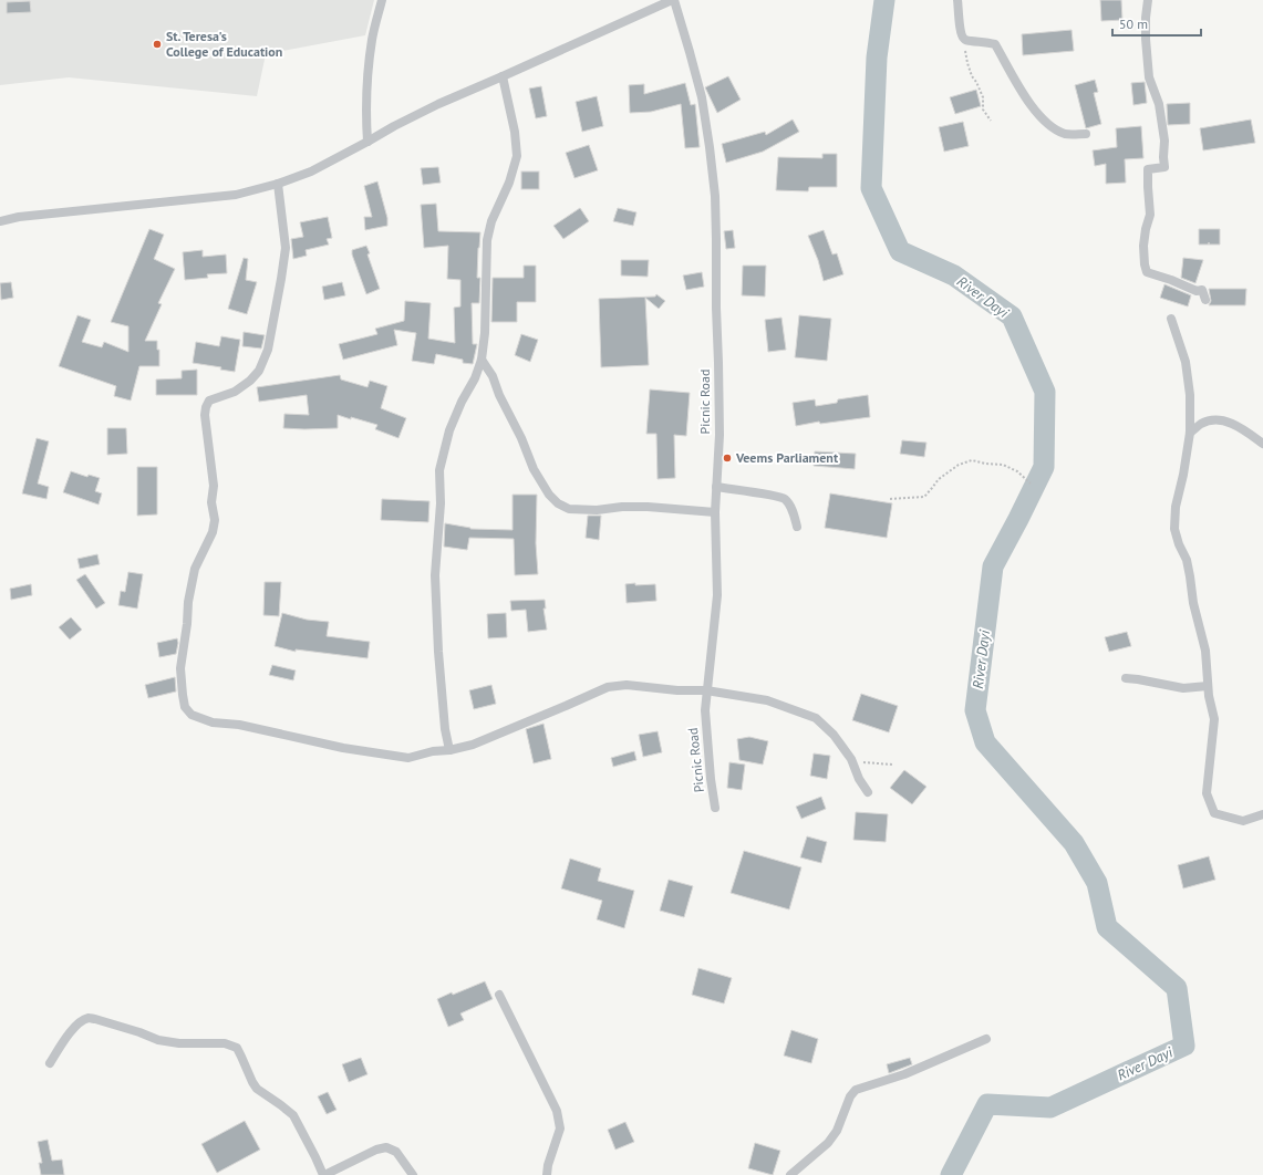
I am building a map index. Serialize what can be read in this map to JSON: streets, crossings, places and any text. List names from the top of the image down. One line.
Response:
{"streets":{"street":["Picnic Road"]},"water":["River Dayi"],"places":["St. Teresa's College of Education","Veems Parliament"],"scale_bar":"50 m"}
